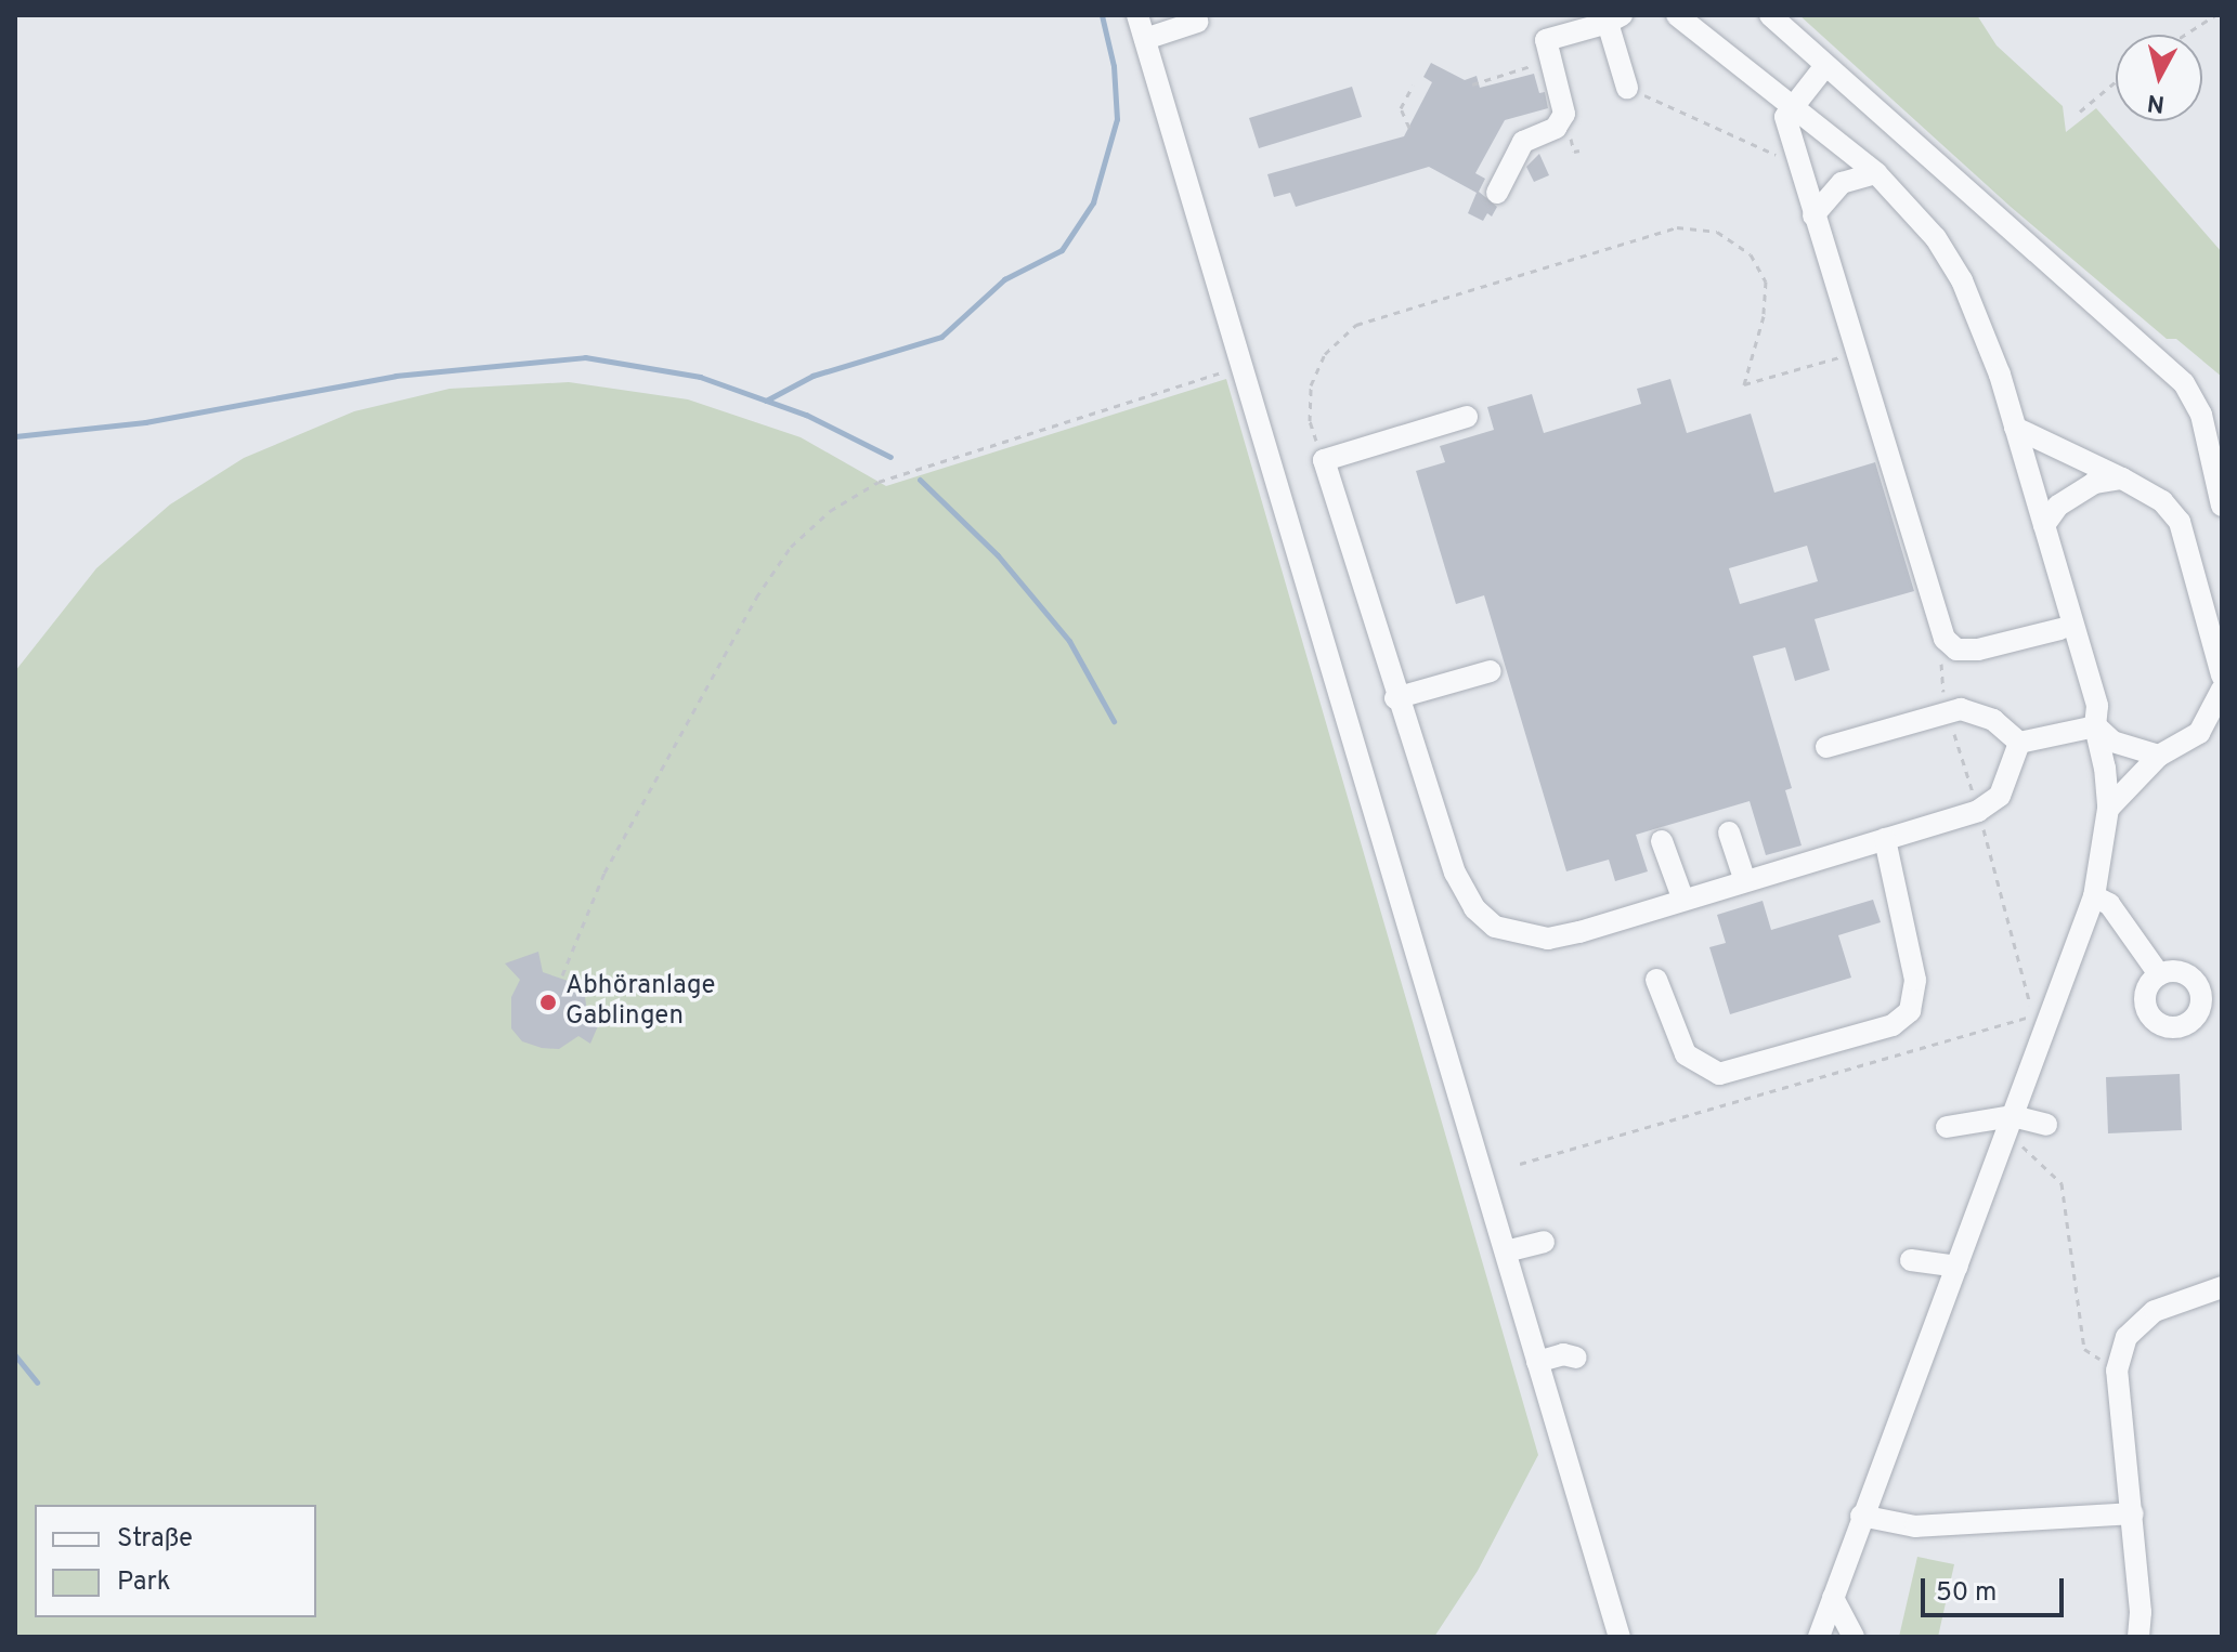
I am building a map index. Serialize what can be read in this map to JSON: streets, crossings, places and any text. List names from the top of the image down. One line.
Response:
{"places":["Abhöranlage Gablingen"],"legend":["Straße","Park"],"scale_bar":"50 m","north":"bottom"}
